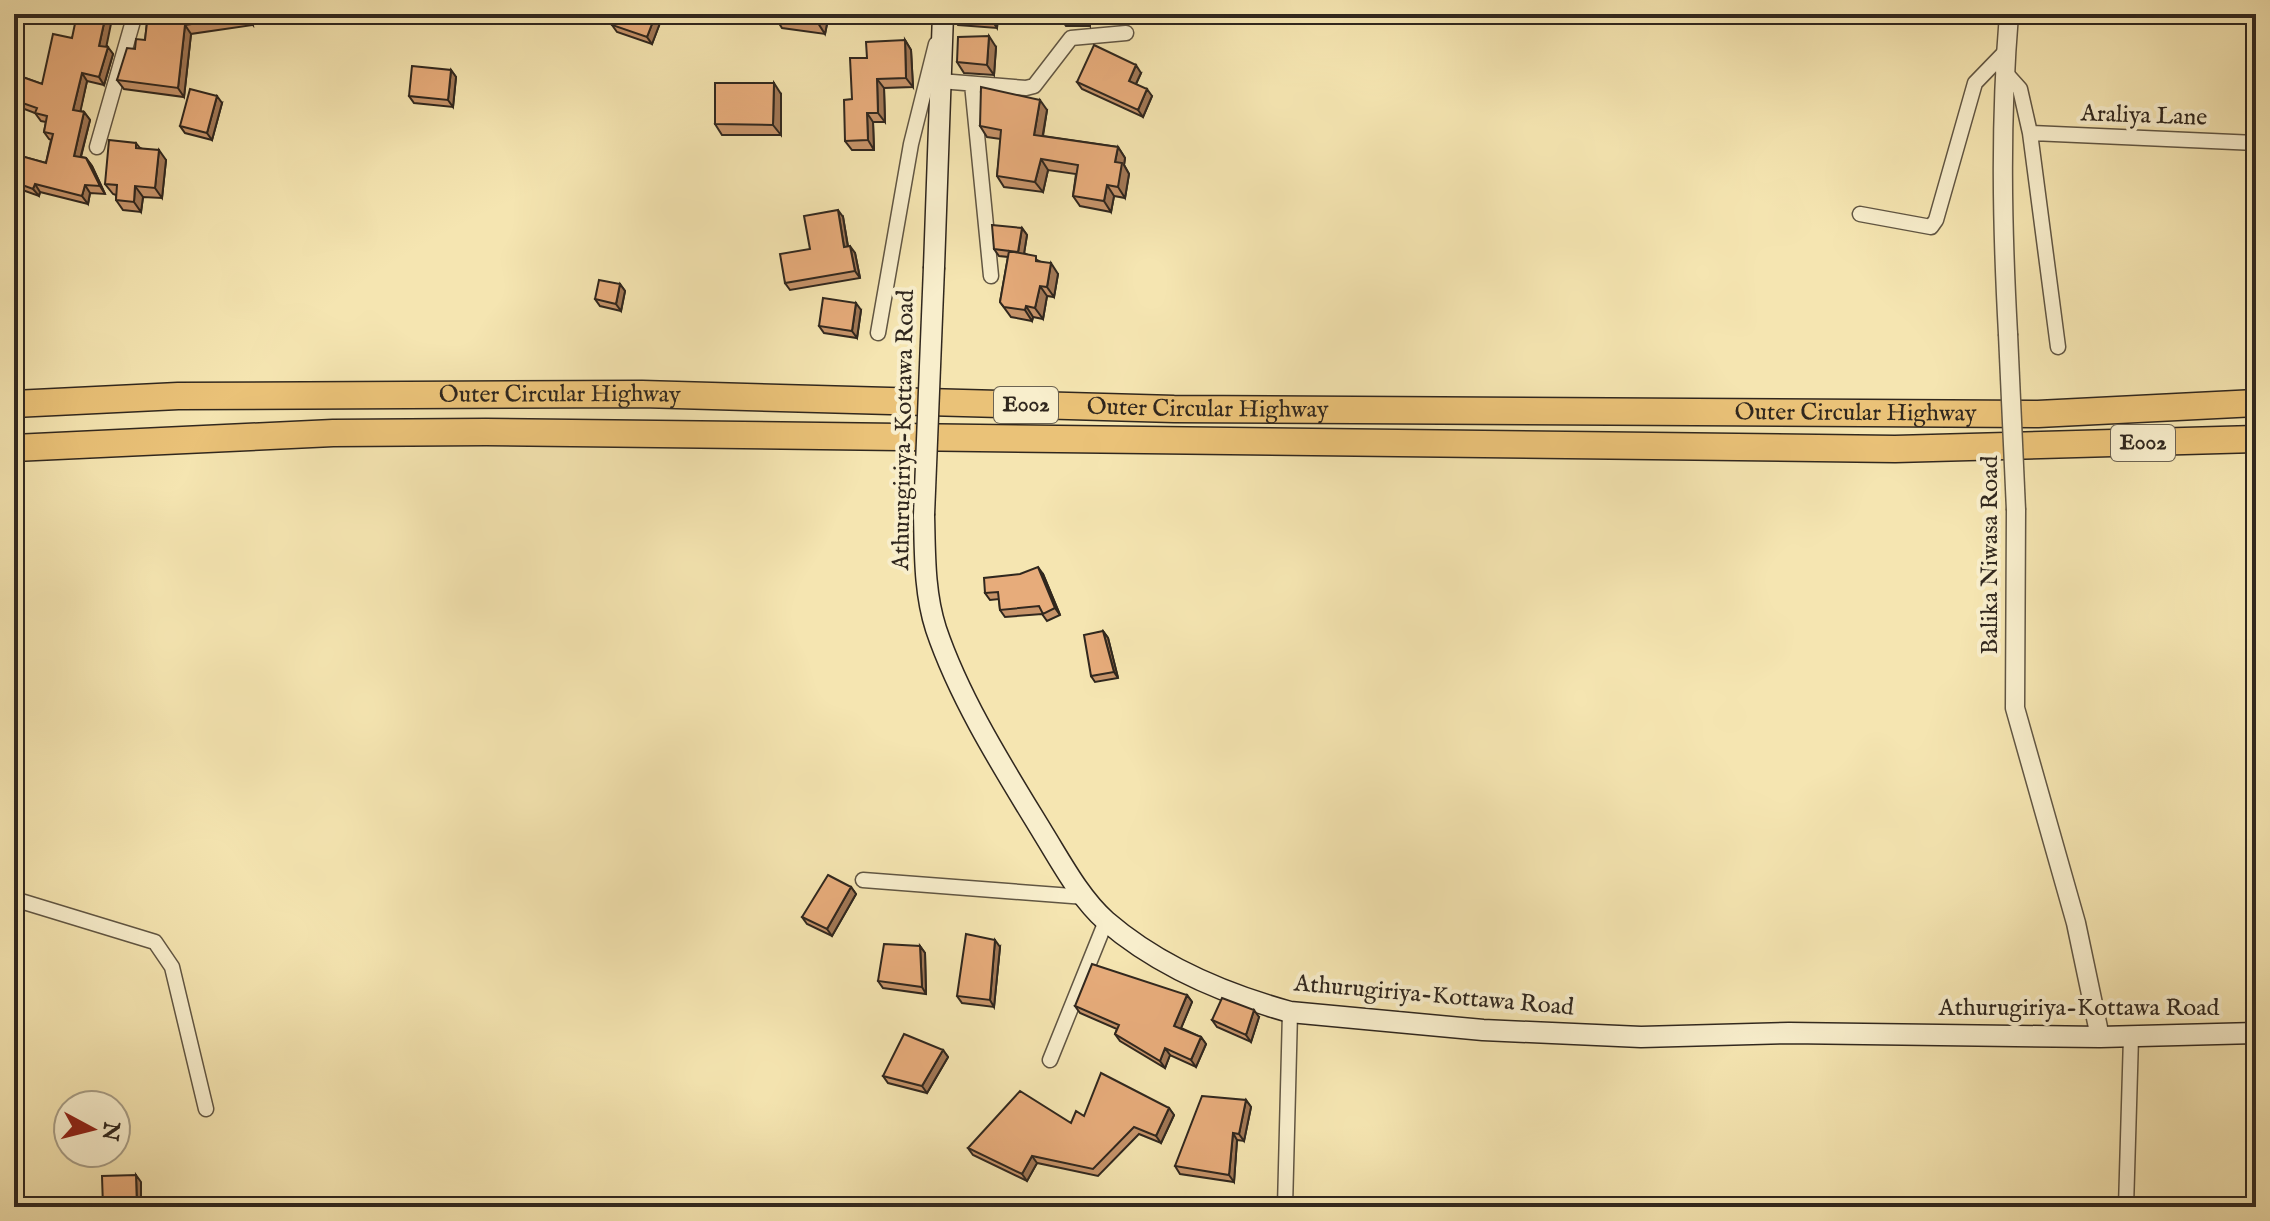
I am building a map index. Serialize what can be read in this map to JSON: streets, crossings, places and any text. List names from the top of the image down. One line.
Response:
{"streets":{"highway":["Outer Circular Highway","E002"],"main road":["Athurugiriya-Kottawa Road"],"street":["Araliya Lane","Balika Niwasa Road"]},"crossings":[["Athurugiriya-Kottawa Road","Balika Niwasa Road"]],"north":"right"}
